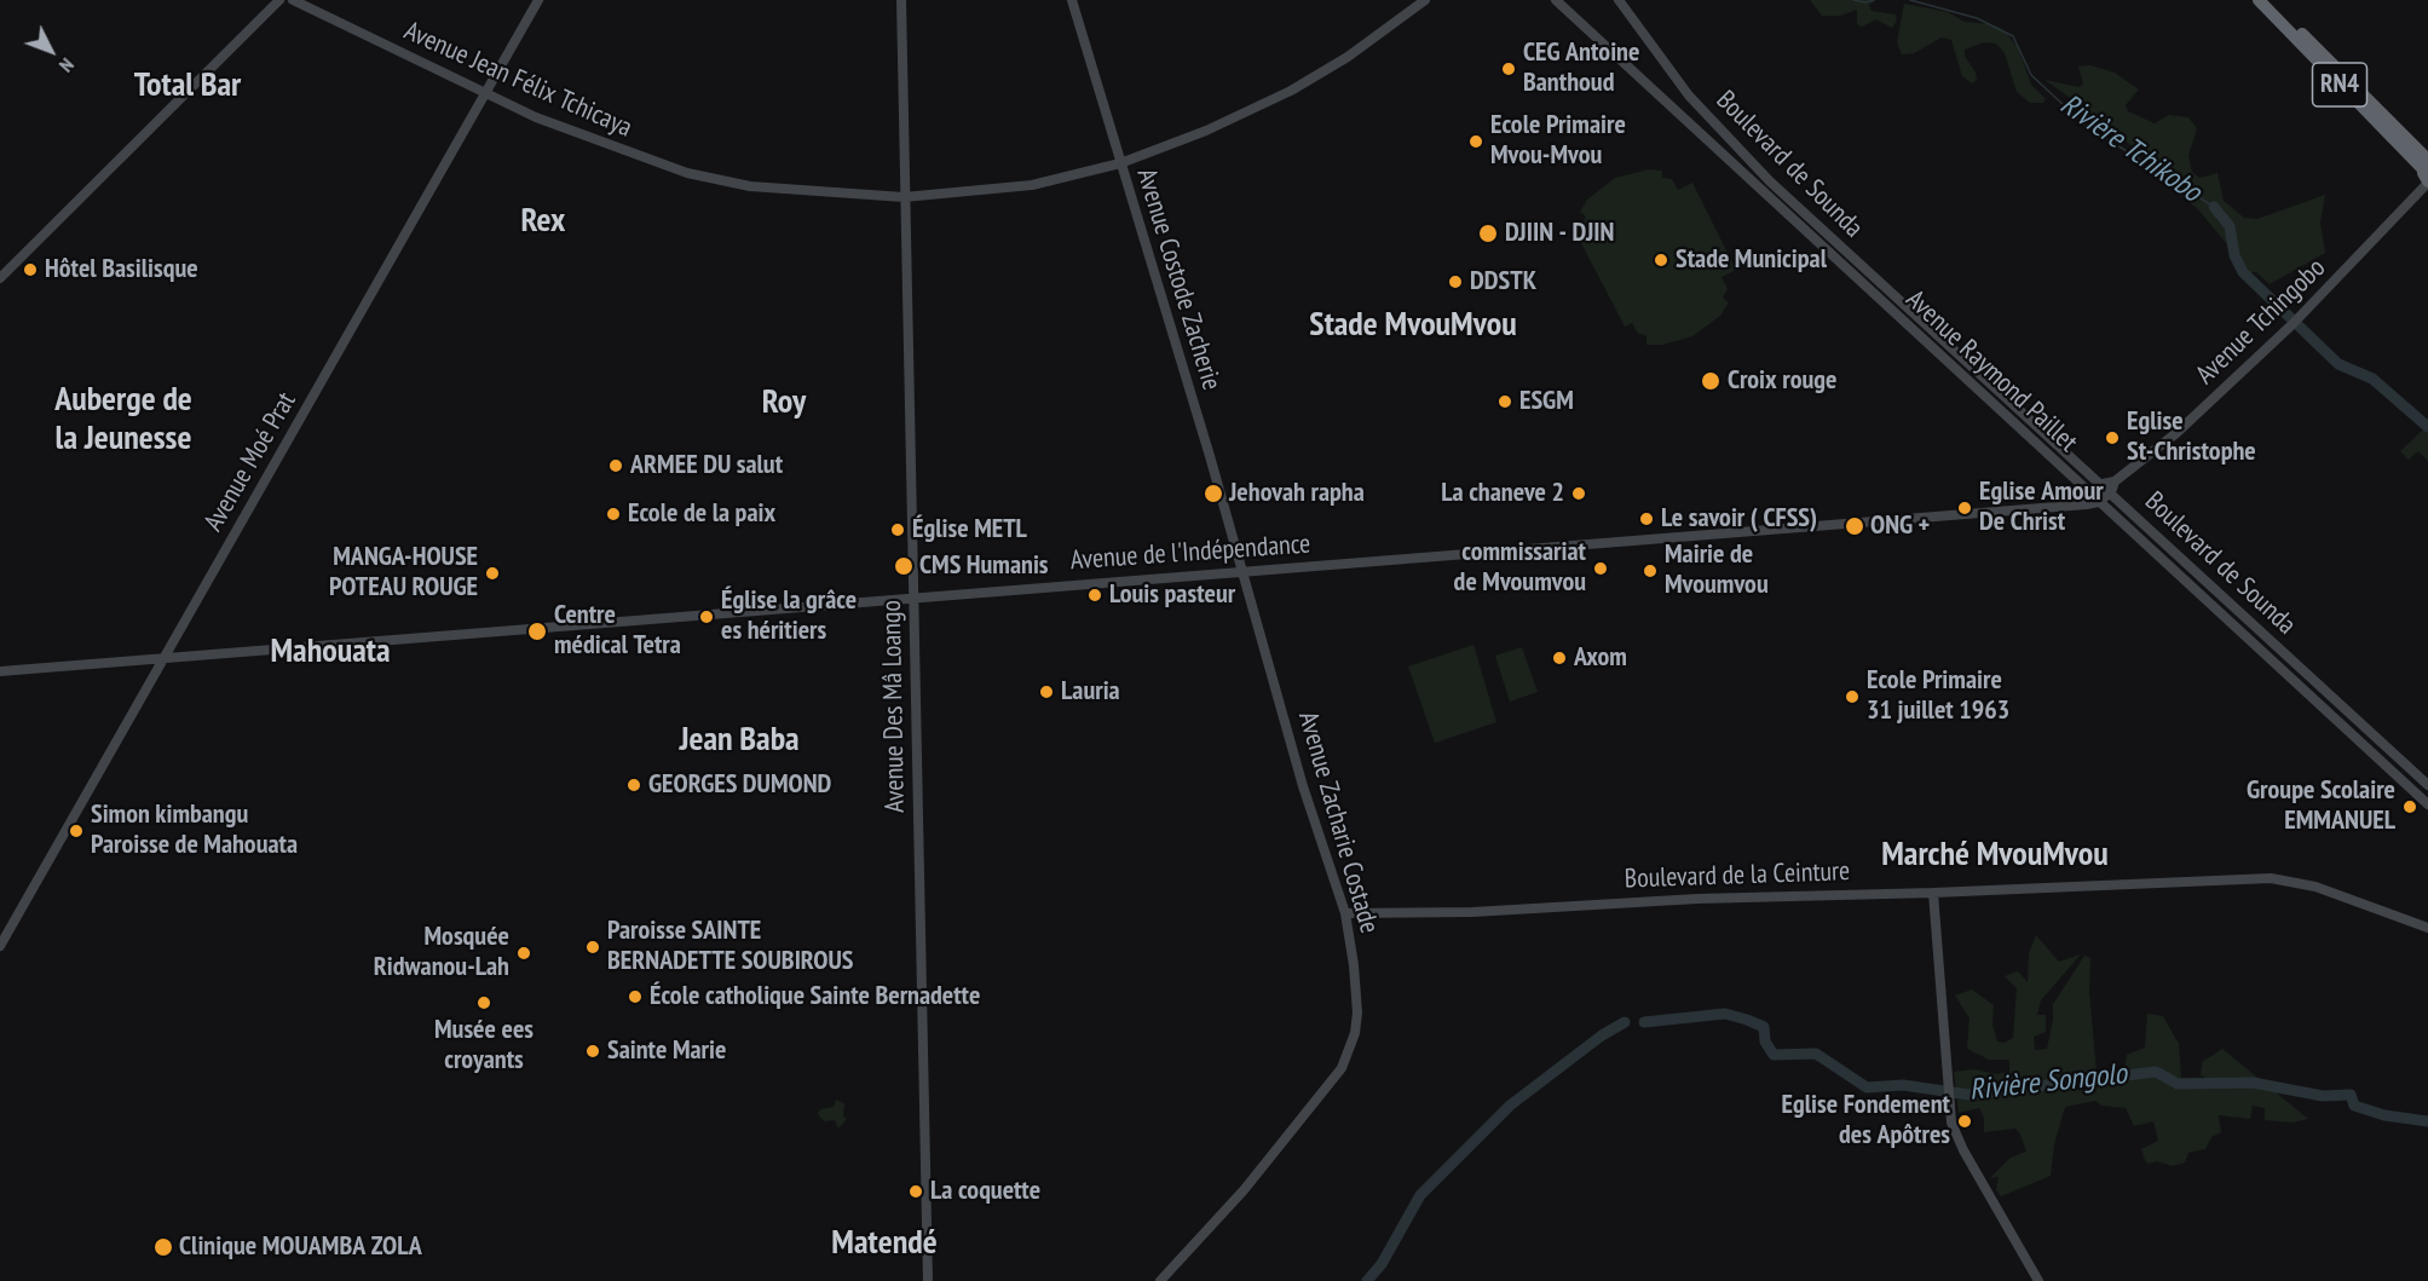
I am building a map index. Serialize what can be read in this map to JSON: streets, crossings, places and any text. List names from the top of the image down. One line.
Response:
{"streets":{"highway":["RN4"],"street":["Avenue Jean Félix Tchicaya","Boulevard de Sounda","Avenue Costode Zacherie","Avenue Tchingobo","Avenue Raymond Paillet","Avenue Moé Prat","Avenue de l'Indépendance","Avenue Des Mâ Loango","Avenue Zacharie Costade","Boulevard de la Ceinture"]},"crossings":[["Avenue Jean Félix Tchicaya","Avenue Costode Zacherie"],["Avenue Jean Félix Tchicaya","Avenue Moé Prat"],["Avenue Jean Félix Tchicaya","Avenue Des Mâ Loango"],["RN4","Avenue Tchingobo"],["Boulevard de Sounda","Avenue Tchingobo"],["Avenue Costode Zacherie","Avenue de l'Indépendance"],["Avenue Costode Zacherie","Avenue Zacharie Costade"],["Avenue Raymond Paillet","Avenue de l'Indépendance"],["Avenue Moé Prat","Avenue de l'Indépendance"],["Avenue de l'Indépendance","Avenue Des Mâ Loango"],["Avenue de l'Indépendance","Avenue Zacharie Costade"],["Avenue Zacharie Costade","Boulevard de la Ceinture"]],"districts":["Total Bar","Rex","Stade MvouMvou","Auberge de la Jeunesse","Roy","Mahouata","Jean Baba","Marché MvouMvou","Matendé"],"water":["Rivière Tchikobo","Rivière Songolo"],"places":["CEG Antoine Banthoud","Ecole Primaire Mvou-Mvou","DJIIN - DJIN","Stade Municipal","Hôtel Basilisque","DDSTK","Croix rouge","ESGM","Eglise St-Christophe","ARMEE DU salut","Jehovah rapha","La chaneve 2","Eglise Amour De Christ","Ecole de la paix","Le savoir ( CFSS)","ONG +","Église METL","CMS Humanis","commissariat de Mvoumvou","Mairie de Mvoumvou","MANGA-HOUSE POTEAU ROUGE","Louis pasteur","Église la grâce es héritiers","Centre médical Tetra","Axom","Lauria","Ecole Primaire 31 juillet 1963","GEORGES DUMOND","Groupe Scolaire EMMANUEL","Simon kimbangu Paroisse de Mahouata","Paroisse SAINTE BERNADETTE SOUBIROUS","Mosquée Ridwanou-Lah","École catholique Sainte Bernadette","Musée ees croyants","Sainte Marie","Eglise Fondement des Apôtres","La coquette","Clinique MOUAMBA ZOLA"],"north":"bottom right"}
